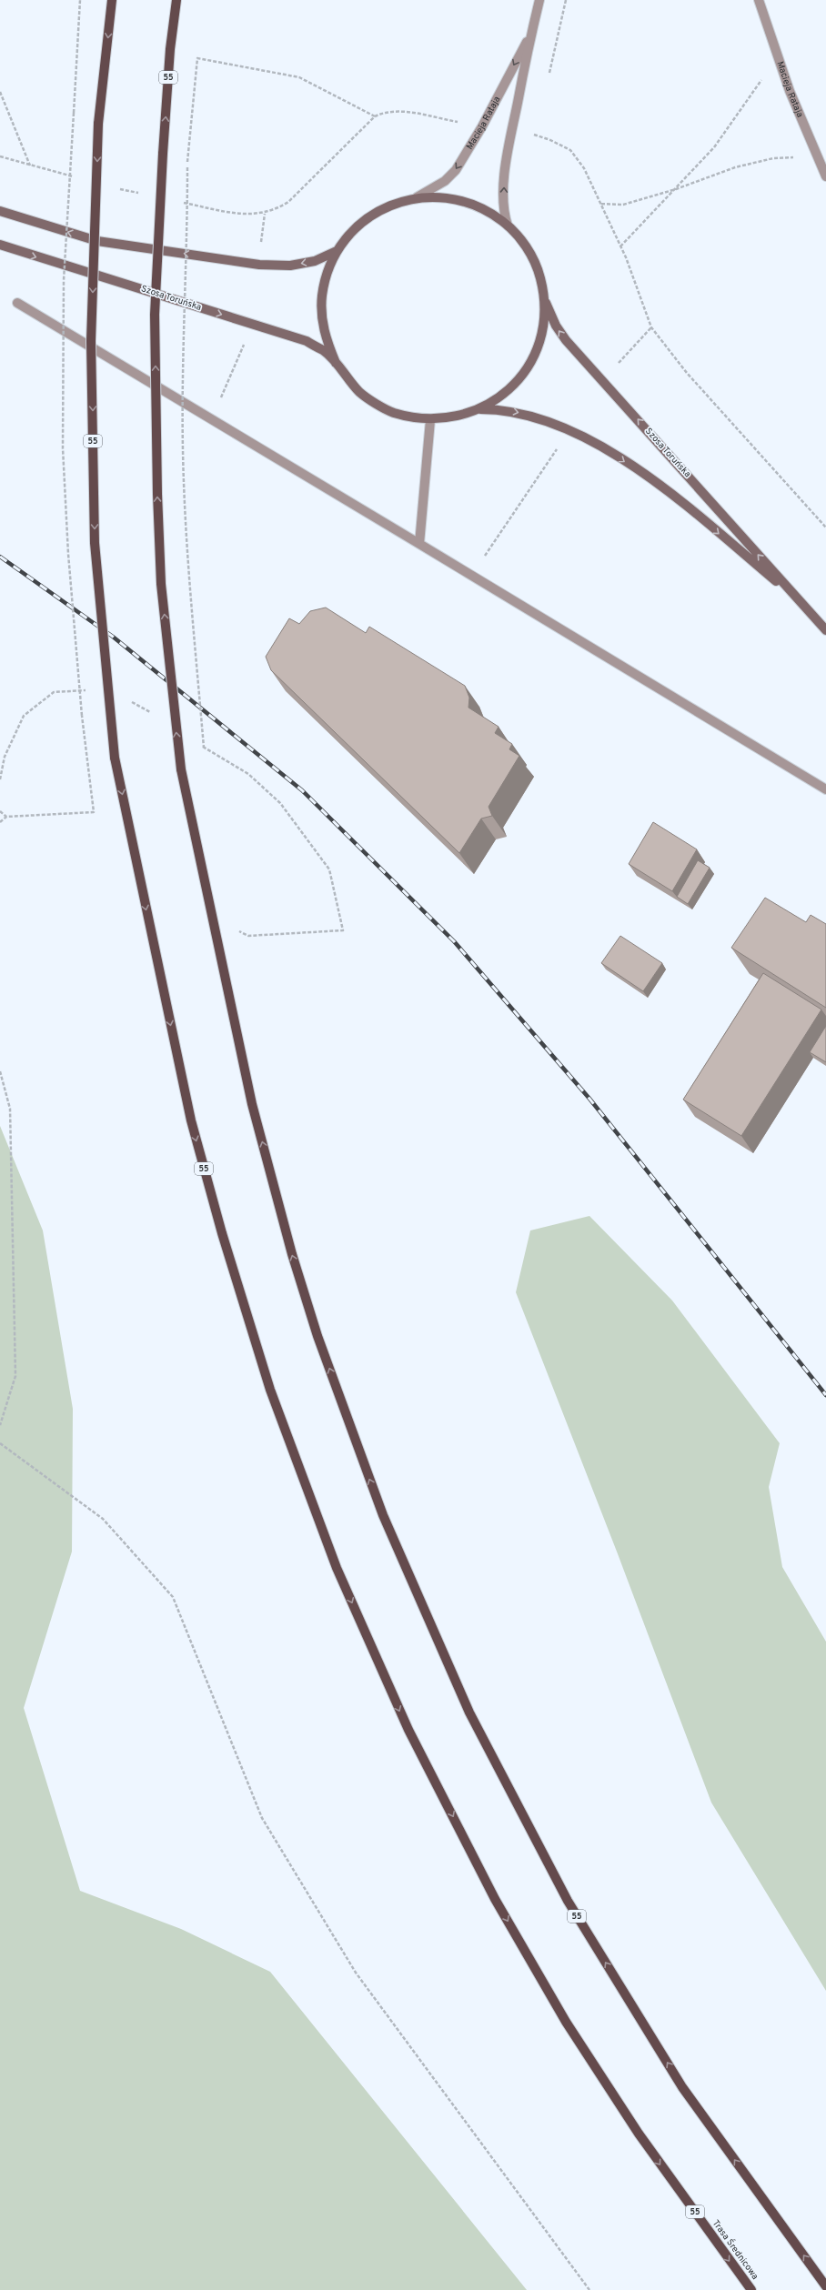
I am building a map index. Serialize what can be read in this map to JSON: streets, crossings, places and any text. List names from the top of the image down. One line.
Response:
{"streets":{"main road":["55","Szosa Toruńska","Trasa Średnicowa"],"street":["Macieja Rataja"]}}
